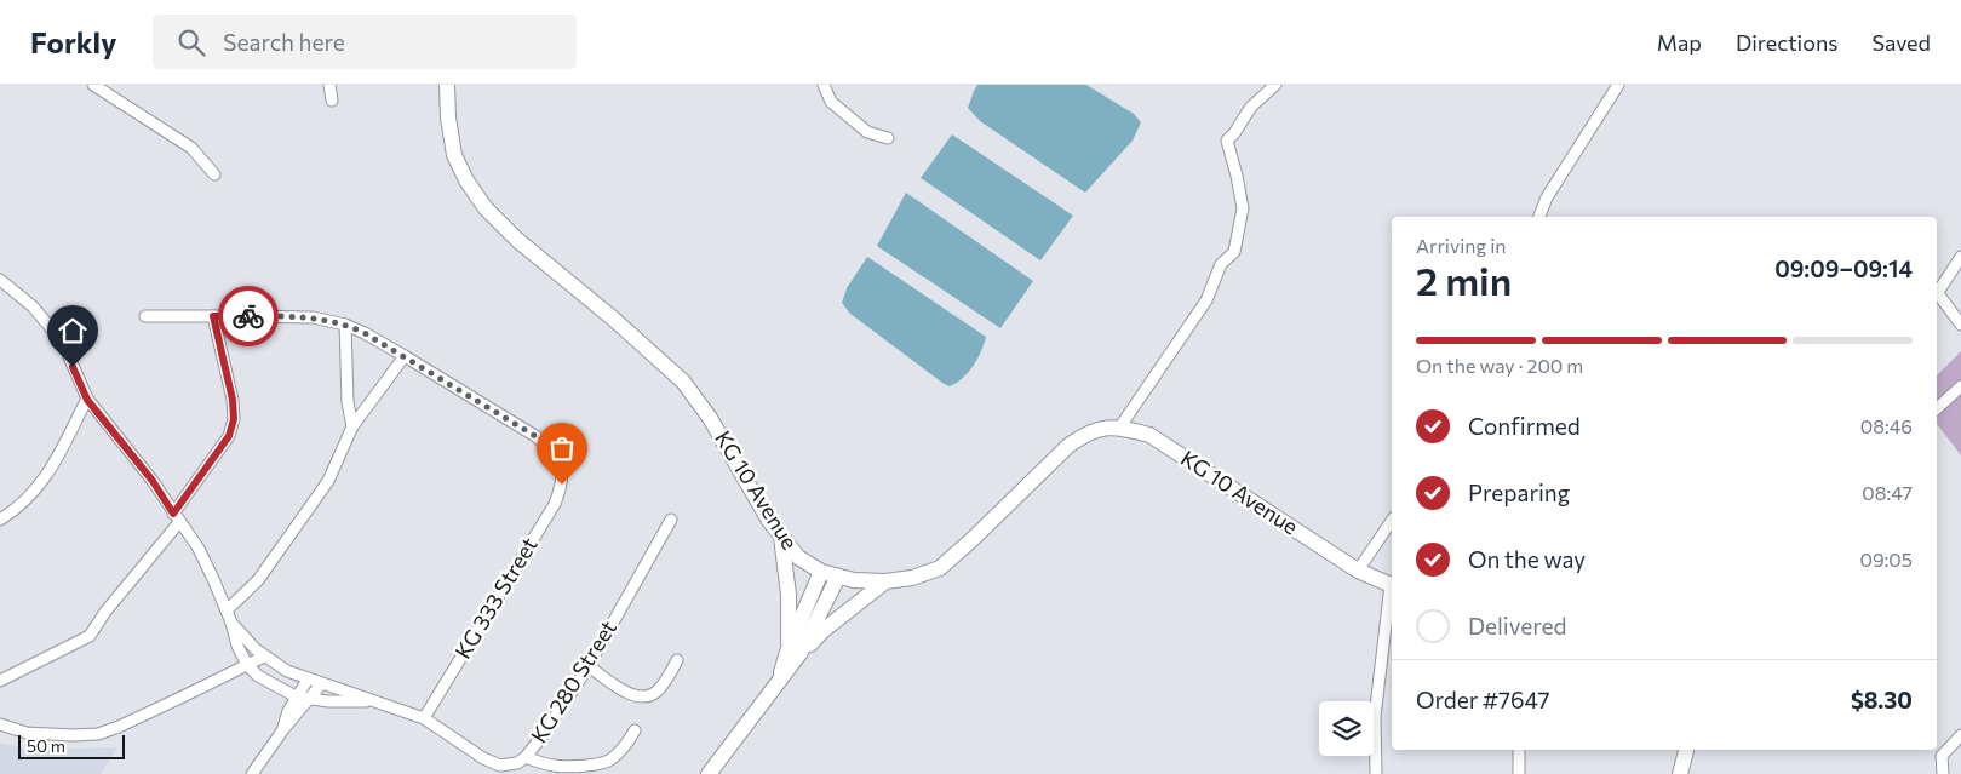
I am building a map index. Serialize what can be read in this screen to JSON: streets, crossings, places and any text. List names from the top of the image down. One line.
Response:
{"streets":{"street":["KG 10 Avenue","KG 333 Street","KG 280 Street"]},"crossings":[["KG 333 Street","KG 280 Street"]],"scale_bar":"50 m","page":{"header":"Forkly","search":"Search here","nav":["Map","Directions","Saved"],"heading":["2 min","Arriving in","09:09–09:14"],"panel":["Order #7647","$8.30"],"bar":"On the way · 200 m","list":[["Confirmed","08:46"],["Preparing","08:47"],["On the way","09:05"],"Delivered"],"scale":"50 m"}}
